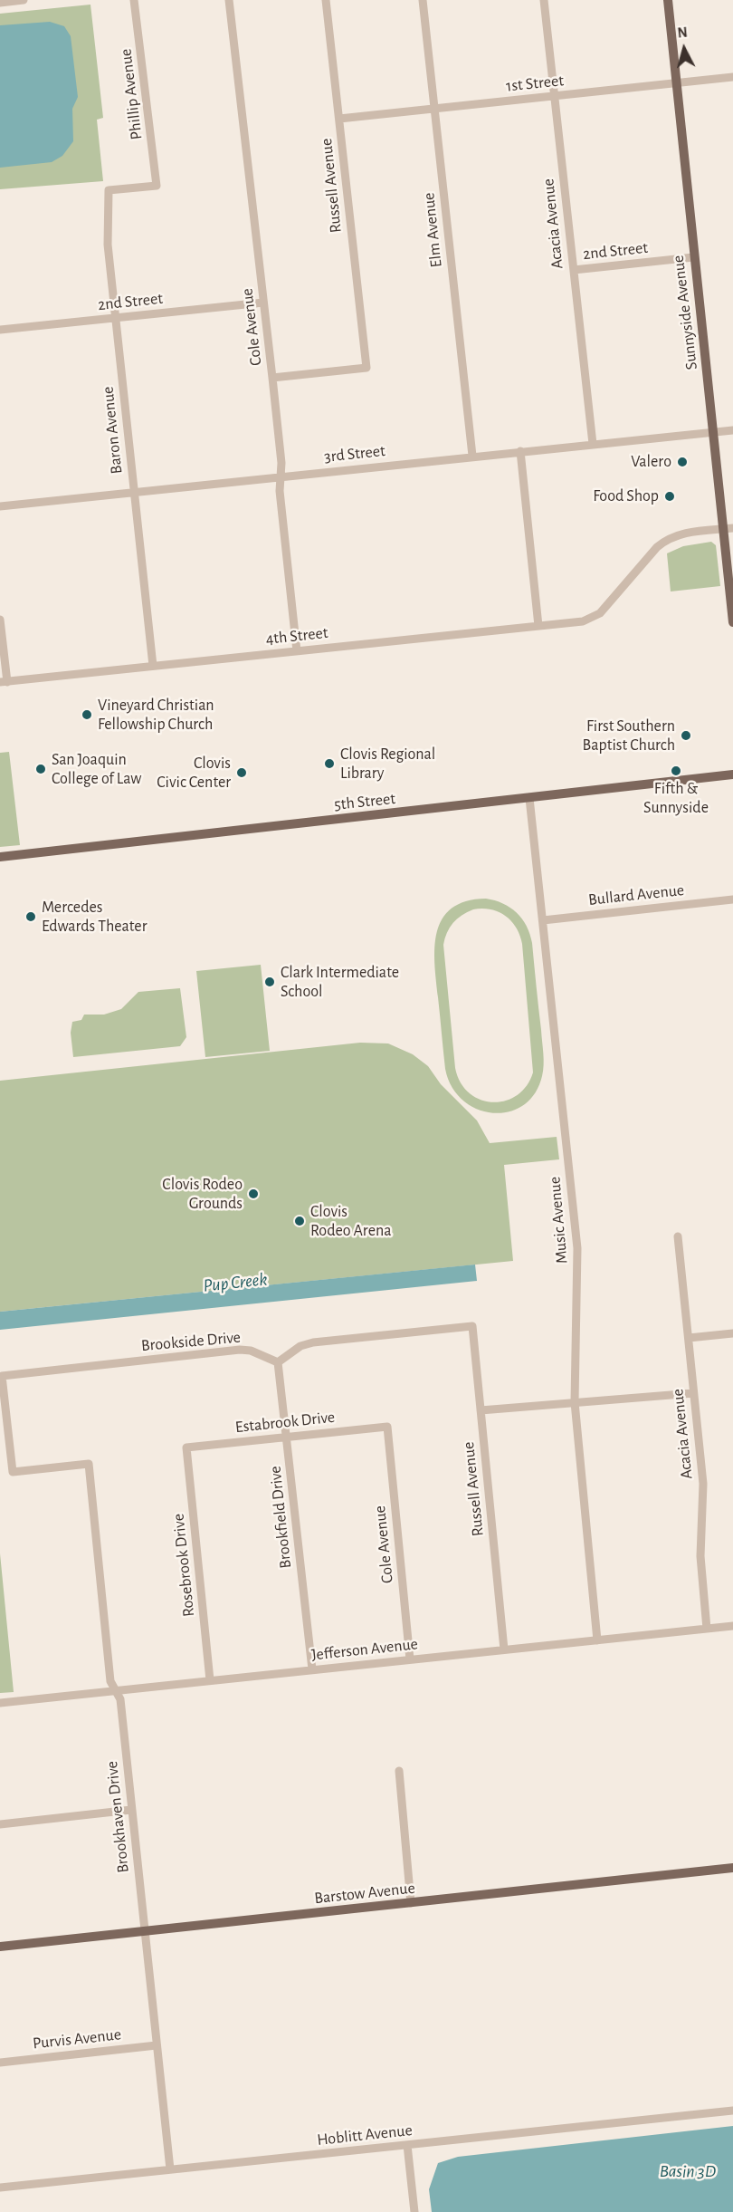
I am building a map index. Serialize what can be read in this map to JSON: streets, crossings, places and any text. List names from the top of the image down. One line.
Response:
{"streets":{"main road":["Sunnyside Avenue","5th Street","Barstow Avenue"],"street":["1st Street","Phillip Avenue","Russell Avenue","Acacia Avenue","Elm Avenue","2nd Street","Cole Avenue","Baron Avenue","3rd Street","4th Street","Bullard Avenue","Music Avenue","Brookside Drive","Estabrook Drive","Brookfield Drive","Rosebrook Drive","Jefferson Avenue","Brookhaven Drive","Purvis Avenue","Hoblitt Avenue"]},"crossings":[["1st Street","Russell Avenue"],["1st Street","Acacia Avenue"],["1st Street","Elm Avenue"],["1st Street","Sunnyside Avenue"],["Phillip Avenue","Baron Avenue"],["Russell Avenue","Cole Avenue"],["Russell Avenue","Brookside Drive"],["Russell Avenue","Brookfield Drive"],["Russell Avenue","Jefferson Avenue"],["Acacia Avenue","2nd Street"],["Acacia Avenue","3rd Street"],["Acacia Avenue","Jefferson Avenue"],["Elm Avenue","3rd Street"],["2nd Street","Sunnyside Avenue"],["2nd Street","Cole Avenue"],["2nd Street","Baron Avenue"],["Sunnyside Avenue","3rd Street"],["Sunnyside Avenue","4th Street"],["Cole Avenue","3rd Street"],["Cole Avenue","4th Street"],["Cole Avenue","Estabrook Drive"],["Cole Avenue","Jefferson Avenue"],["Baron Avenue","3rd Street"],["Baron Avenue","4th Street"],["5th Street","Music Avenue"],["Bullard Avenue","Music Avenue"],["Music Avenue","Jefferson Avenue"],["Brookside Drive","Brookfield Drive"],["Brookside Drive","Brookhaven Drive"],["Estabrook Drive","Brookfield Drive"],["Estabrook Drive","Rosebrook Drive"],["Brookfield Drive","Jefferson Avenue"],["Rosebrook Drive","Jefferson Avenue"],["Jefferson Avenue","Brookhaven Drive"],["Brookhaven Drive","Barstow Avenue"],["Brookhaven Drive","Purvis Avenue"],["Brookhaven Drive","Hoblitt Avenue"]],"water":["Pup Creek","Basin 3D"],"places":["Valero","Food Shop","Vineyard Christian Fellowship Church","First Southern Baptist Church","Clovis Regional Library","San Joaquin College of Law","Fifth & Sunnyside","Clovis Civic Center","Mercedes Edwards Theater","Clark Intermediate School","Clovis Rodeo Grounds","Clovis Rodeo Arena"],"north":"top"}
